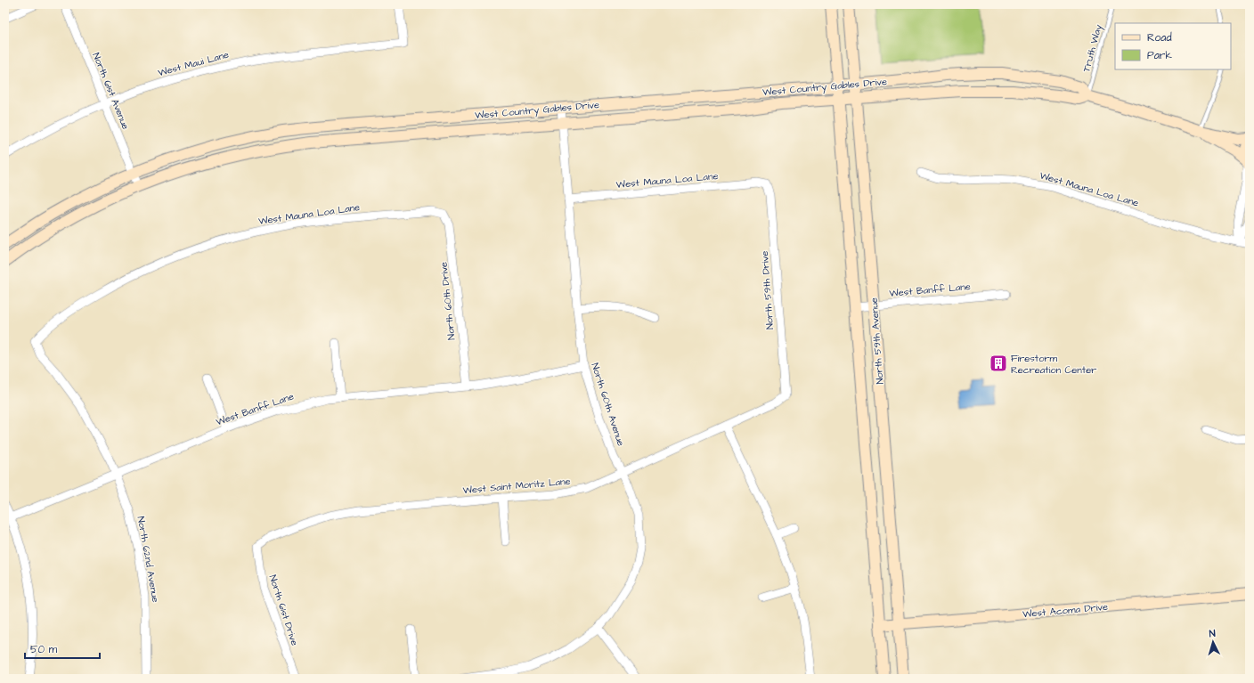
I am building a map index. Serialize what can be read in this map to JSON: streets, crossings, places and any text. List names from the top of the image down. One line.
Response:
{"streets":{"street":["West Maui Lane","West Country Gables Drive","North 61st Avenue","West Mauna Loa Lane","West Banff Lane","North 59th Drive","North 60th Drive","North 59th Avenue","North 60th Avenue","West Saint Moritz Lane","North 62nd Avenue","North 61st Drive","West Acoma Drive"],"lane":["Truth Way"]},"crossings":[["Truth Way","West Country Gables Drive"],["West Maui Lane","North 61st Avenue"],["West Country Gables Drive","North 61st Avenue"],["West Country Gables Drive","North 59th Avenue"],["West Country Gables Drive","North 60th Avenue"],["West Mauna Loa Lane","North 59th Drive"],["West Mauna Loa Lane","North 60th Drive"],["West Mauna Loa Lane","North 60th Avenue"],["West Mauna Loa Lane","North 62nd Avenue"],["West Banff Lane","North 60th Drive"],["West Banff Lane","North 59th Avenue"],["West Banff Lane","North 60th Avenue"],["West Banff Lane","North 62nd Avenue"],["North 59th Drive","West Saint Moritz Lane"],["North 59th Avenue","West Acoma Drive"],["North 60th Avenue","West Saint Moritz Lane"],["West Saint Moritz Lane","North 61st Drive"]],"places":{"building":["Firestorm Recreation Center"]},"legend":["Road","Park"],"scale_bar":"50 m","north":"top"}
